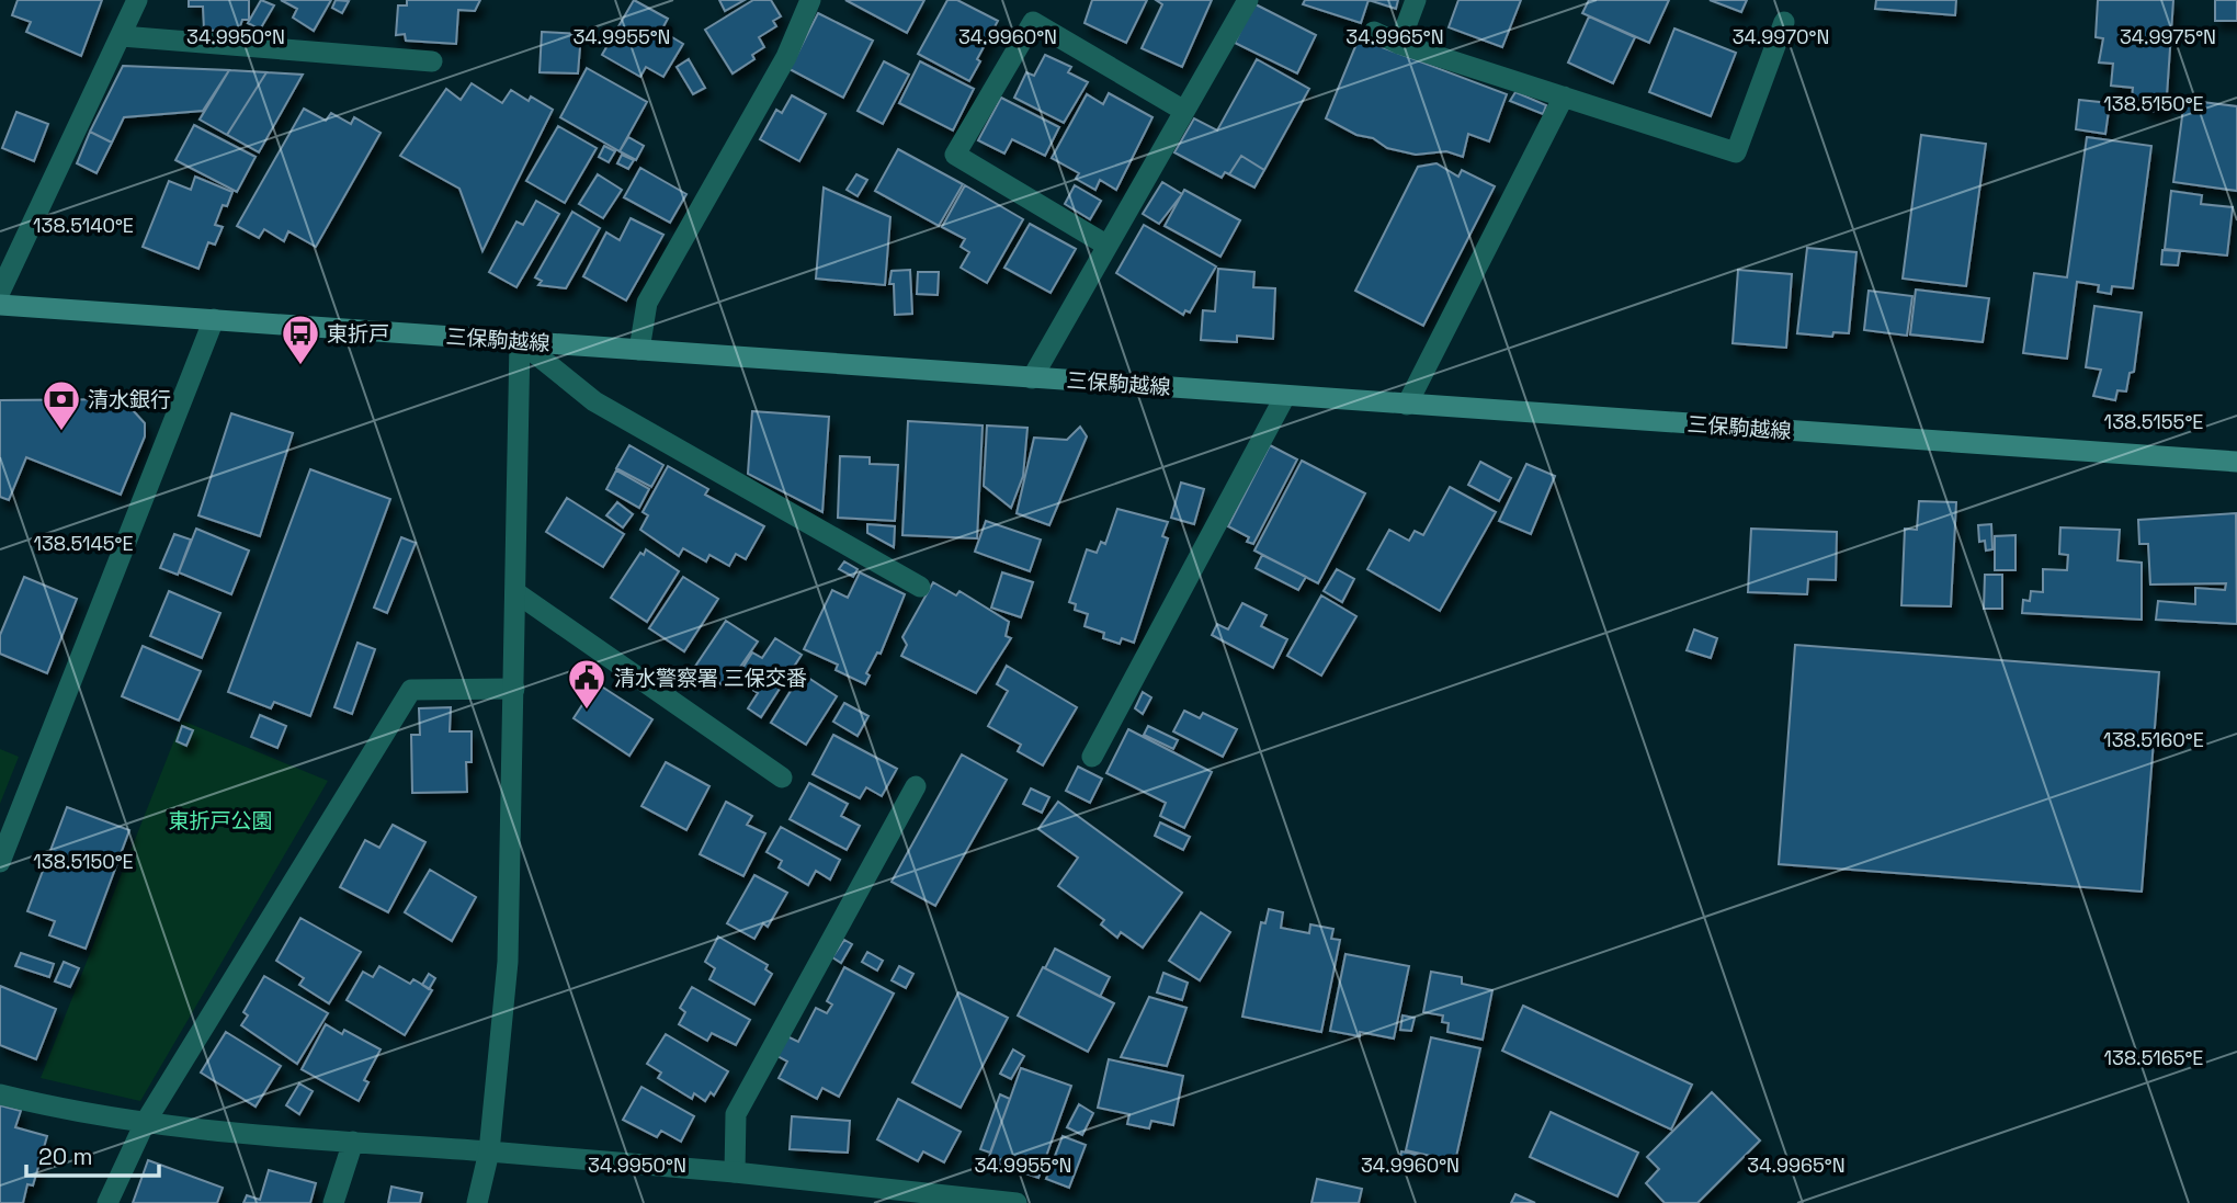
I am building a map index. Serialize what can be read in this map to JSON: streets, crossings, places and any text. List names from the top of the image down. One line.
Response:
{"streets":{"main road":["三保駒越線"]},"parks":["東折戸公園"],"places":{"bus stop":["東折戸"],"bank":["清水銀行"],"public building":["清水警察署 三保交番"]},"scale_bar":"20 m","coordinates":["34.9955°N","34.9960°N","34.9965°N","34.9975°N","34.9950°N","34.9970°N","138.5150°E","138.5140°E","138.5155°E","138.5145°E","138.5160°E","138.5165°E"]}
